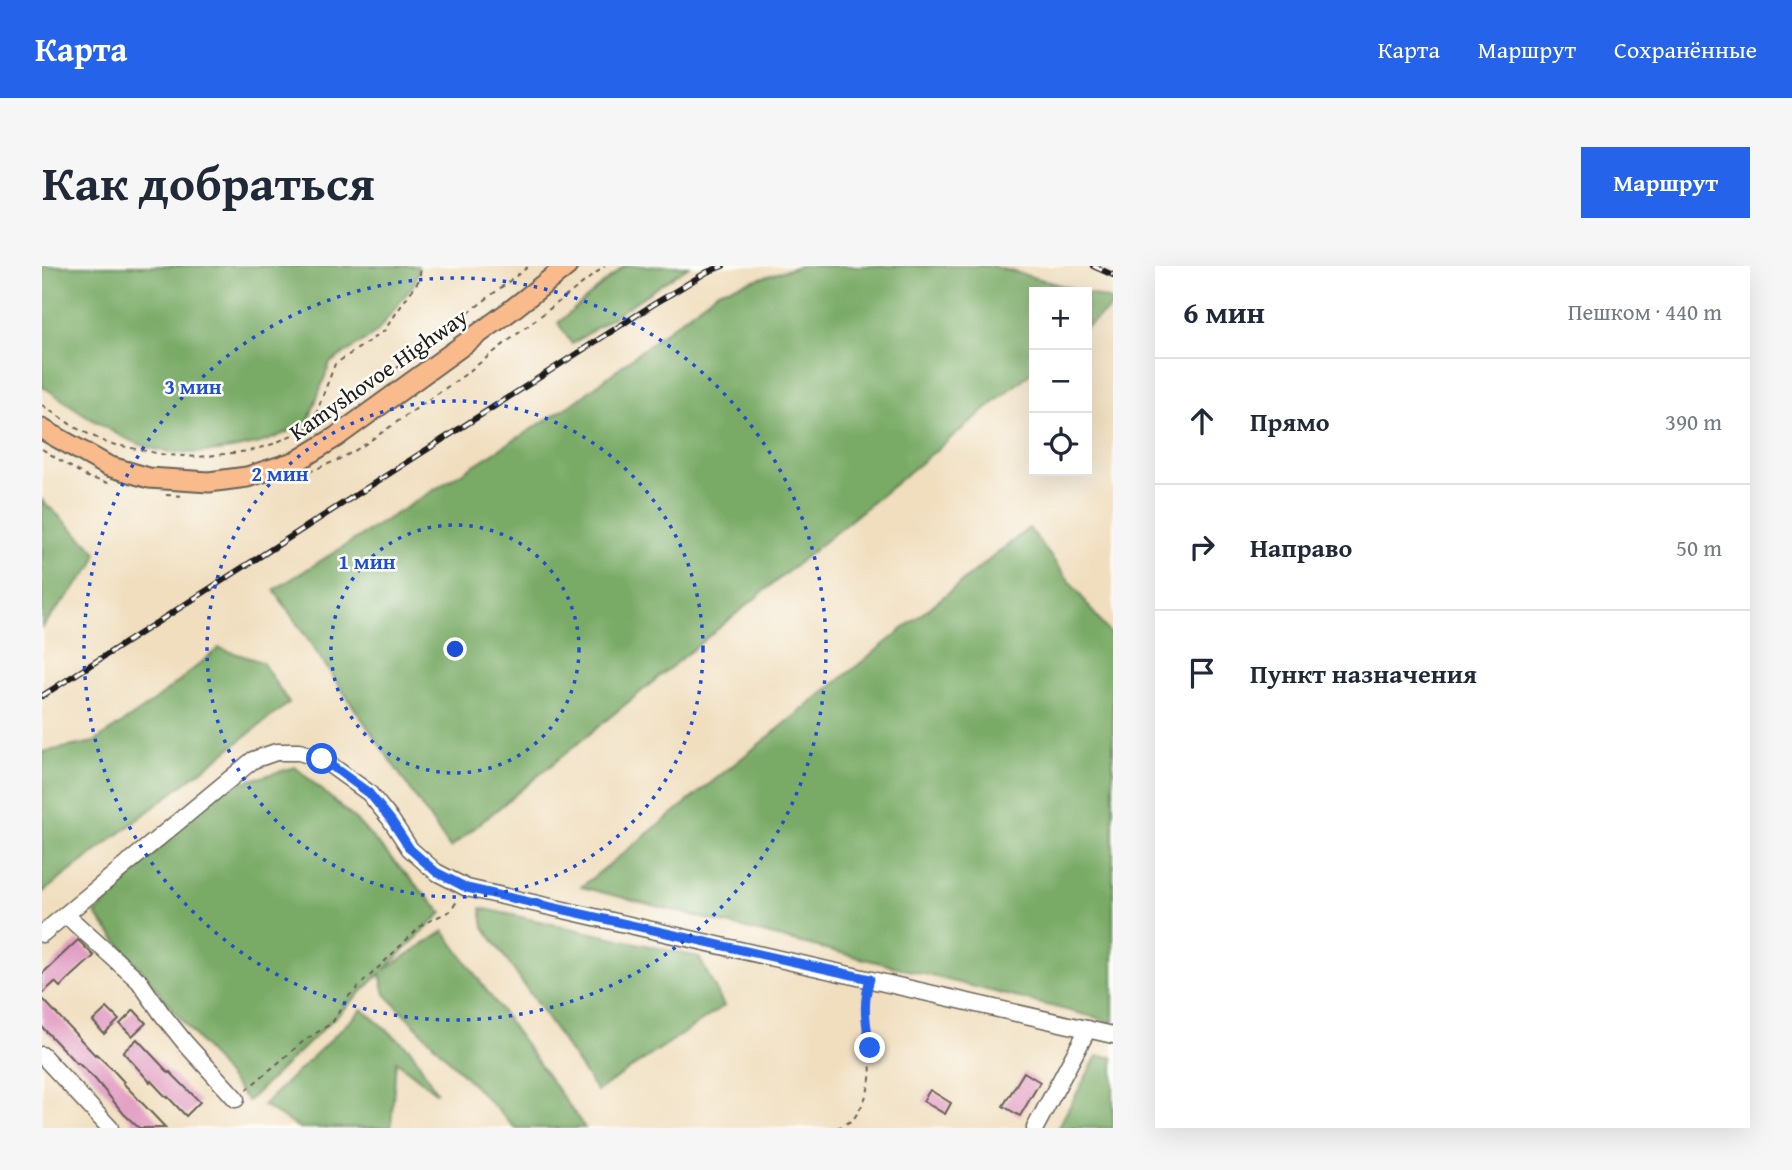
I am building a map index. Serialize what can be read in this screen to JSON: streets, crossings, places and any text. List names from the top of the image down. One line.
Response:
{"streets":{"main road":["Kamyshovoe Highway"]},"page":{"header":"Карта","nav":["Карта","Маршрут","Сохранённые"],"title":"Как добраться","buttons":"Маршрут","heading":["6 мин","Пешком · 440 m"],"map_buttons":["+","−"],"list":[["Прямо","390 m"],["Направо","50 m"],"Пункт назначения"]},"rings":["3 мин","2 мин","1 мин"]}
